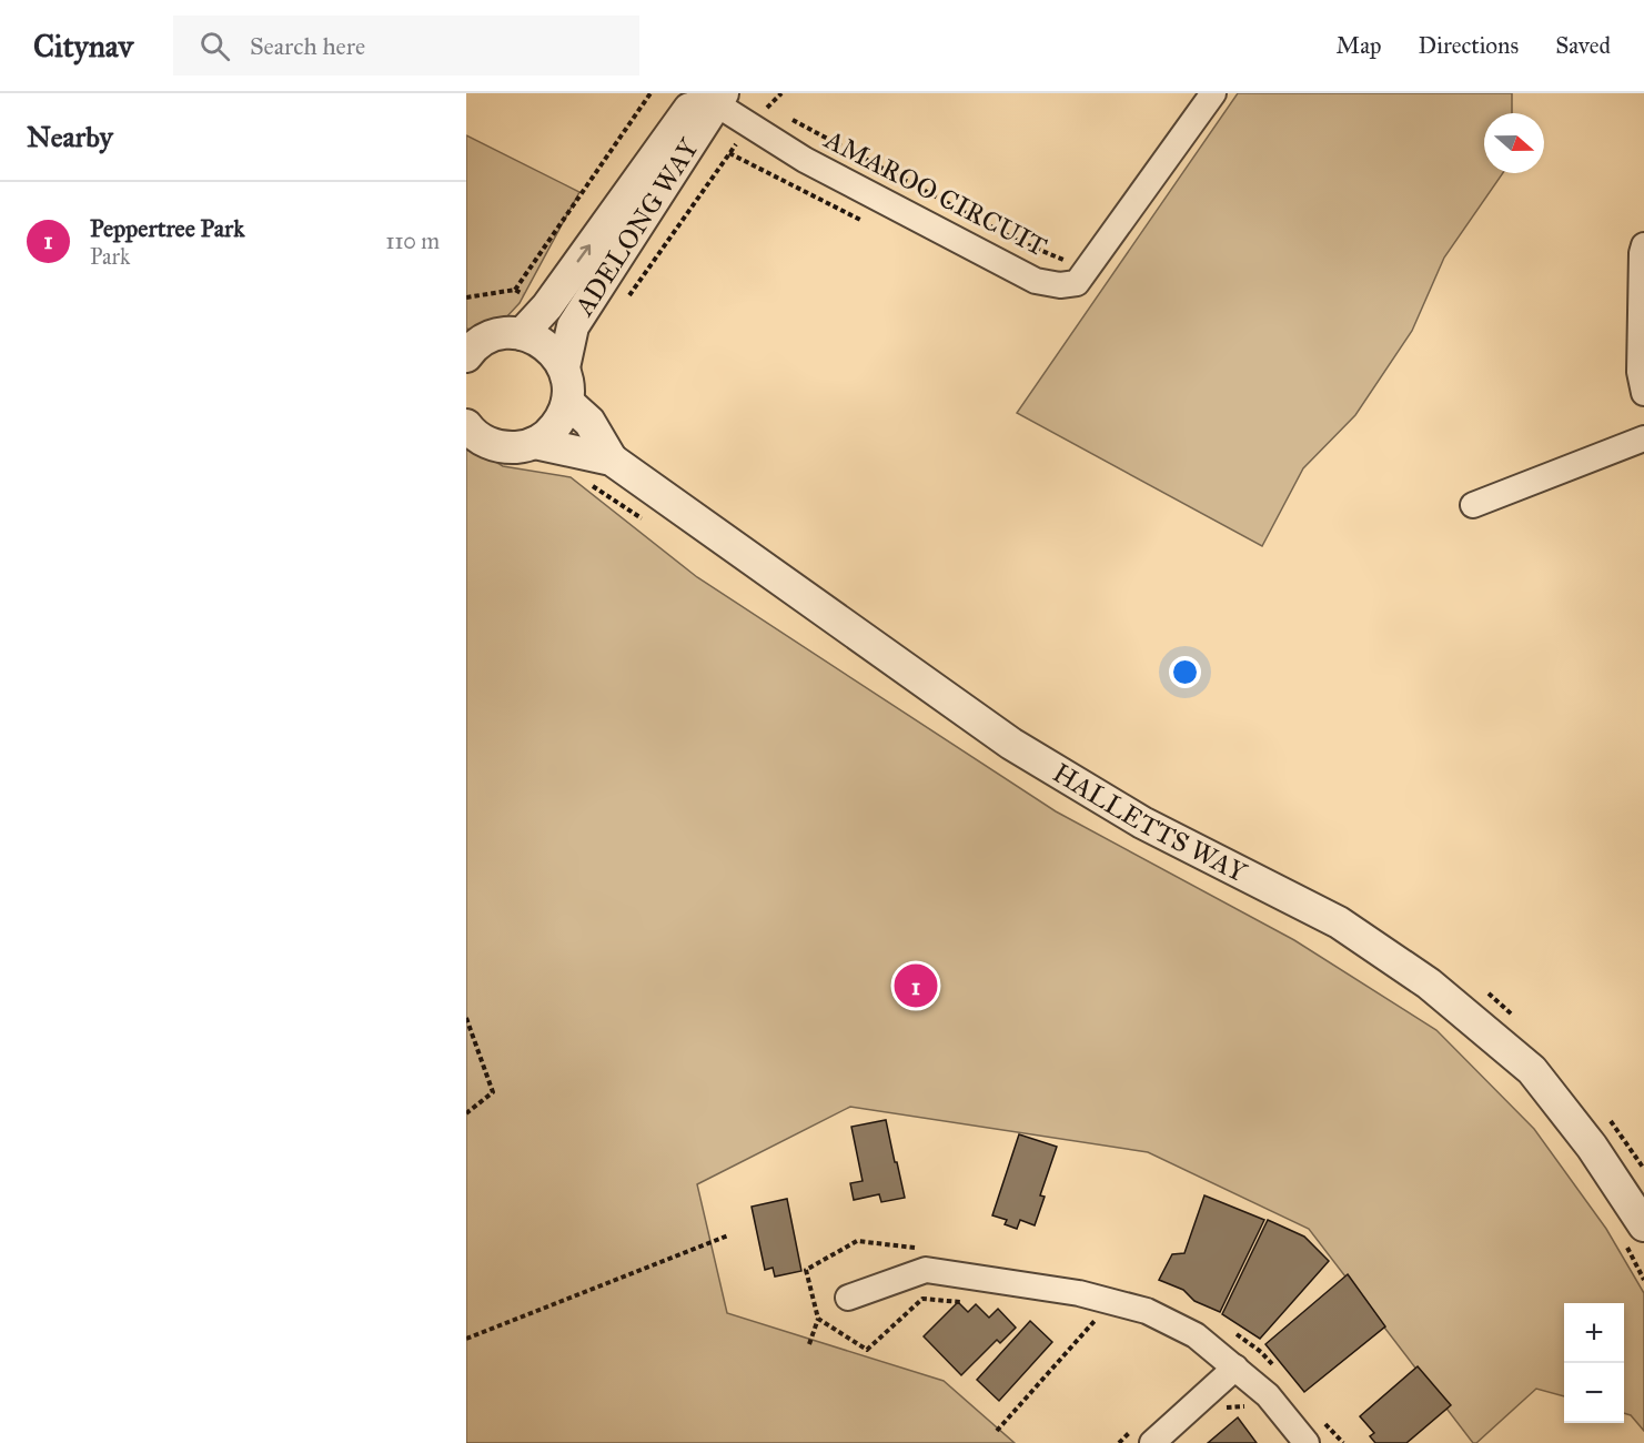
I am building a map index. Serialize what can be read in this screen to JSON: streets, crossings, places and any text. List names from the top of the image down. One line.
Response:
{"streets":{"street":["AMAROO CIRCUIT","ADELONG WAY","HALLETTS WAY"]},"crossings":[["AMAROO CIRCUIT","ADELONG WAY"],["ADELONG WAY","HALLETTS WAY"]],"north":"right","page":{"header":"Citynav","search":"Search here","nav":["Map","Directions","Saved"],"heading":"Nearby","list":[{"mark":"1","name":"Peppertree Park","note":"Park","value":"110 m"}],"pins":"1","map_buttons":["+","−"]}}
